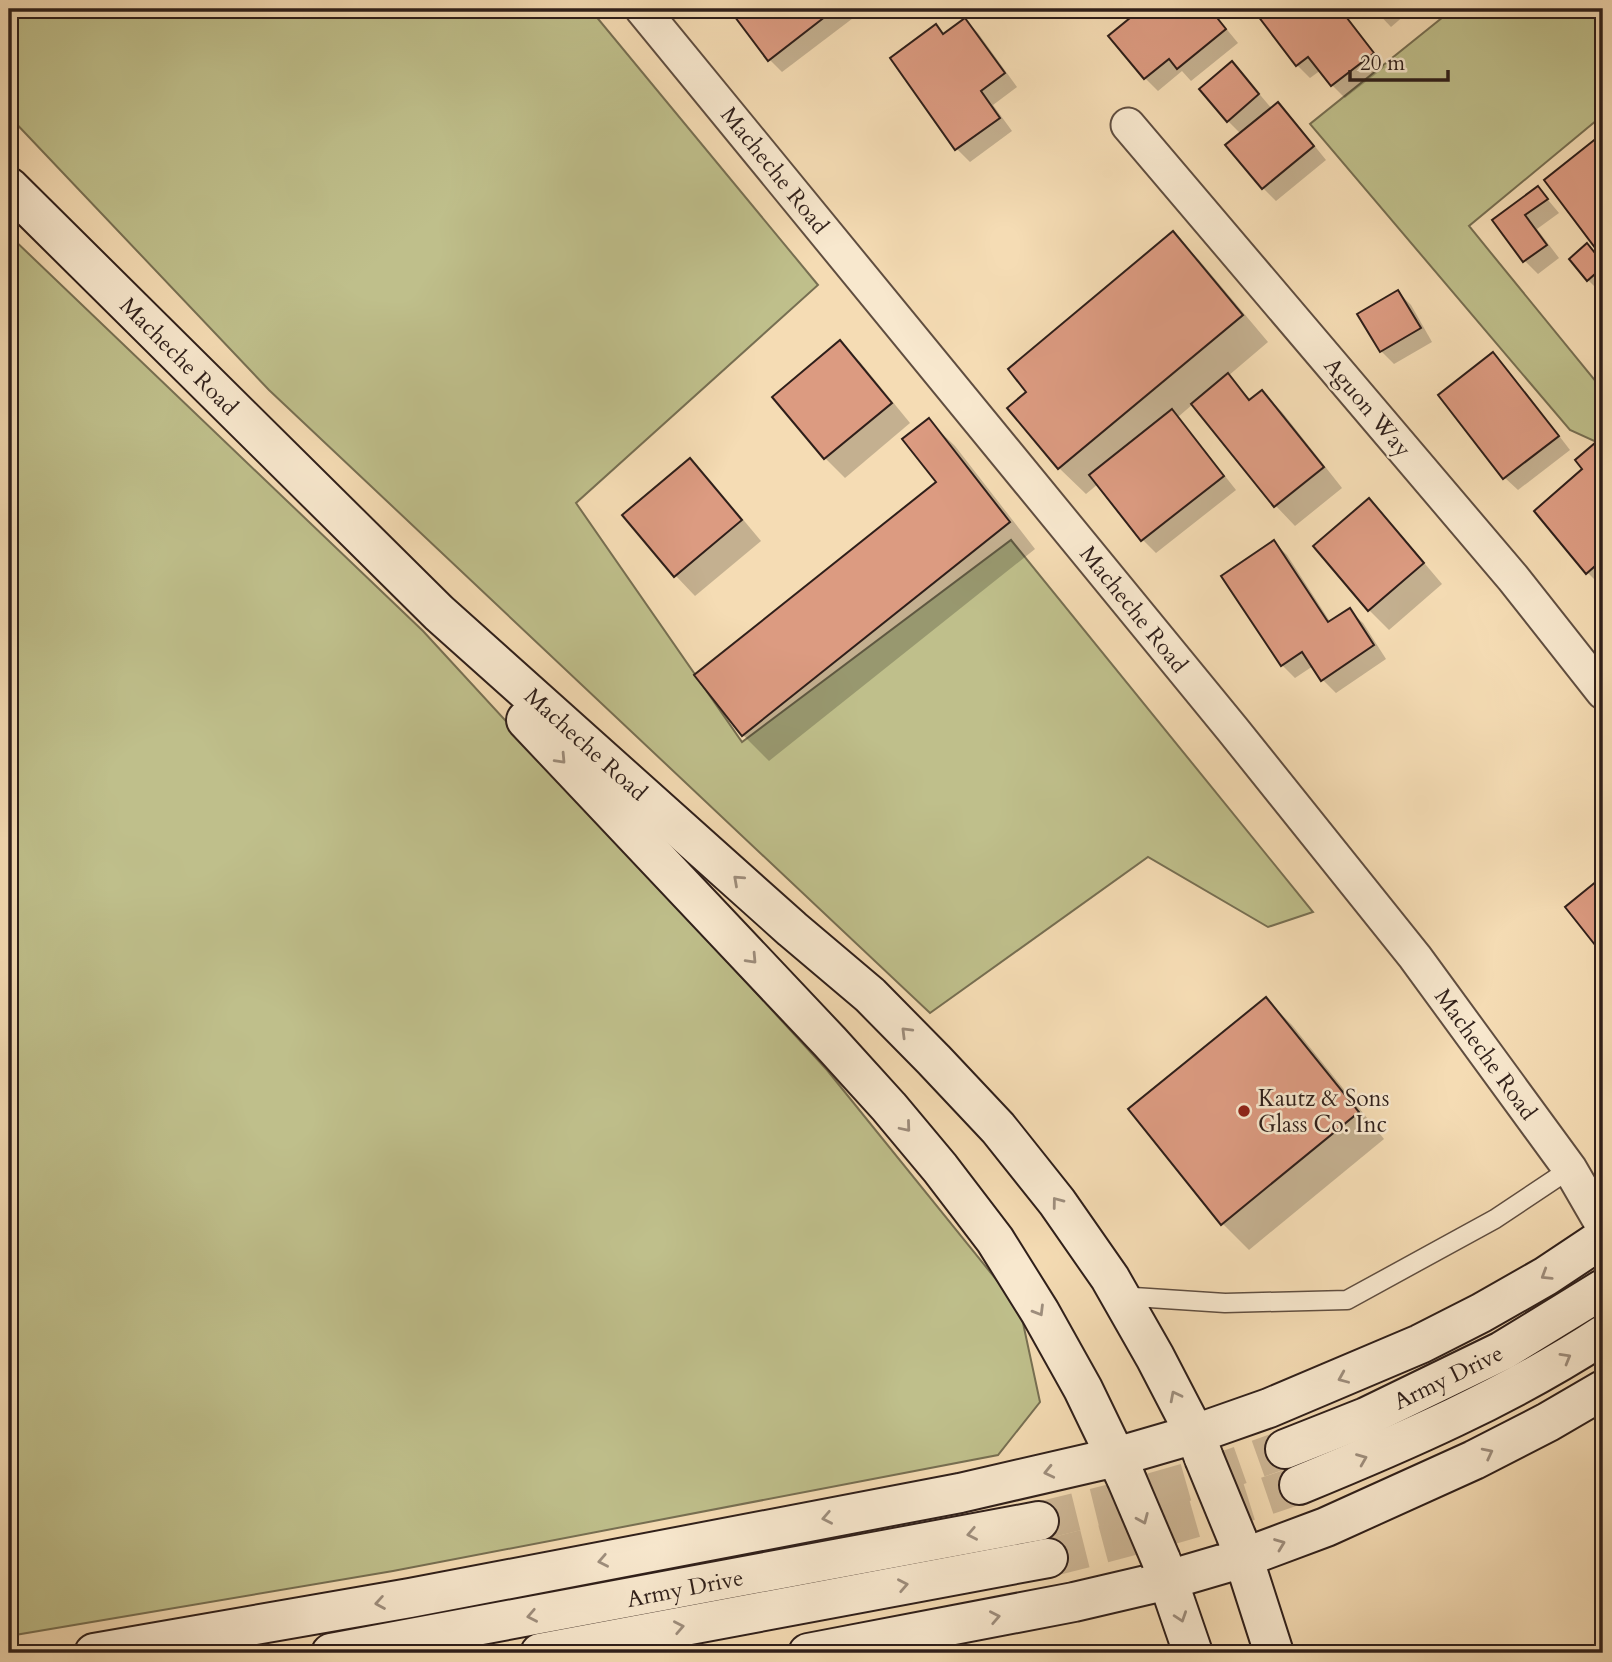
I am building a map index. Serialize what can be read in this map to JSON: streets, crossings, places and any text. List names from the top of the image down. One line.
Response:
{"streets":{"main road":["Macheche Road","Army Drive"],"street":["Aguon Way"]},"places":["Kautz & Sons Glass Co. Inc"],"scale_bar":"20 m"}
